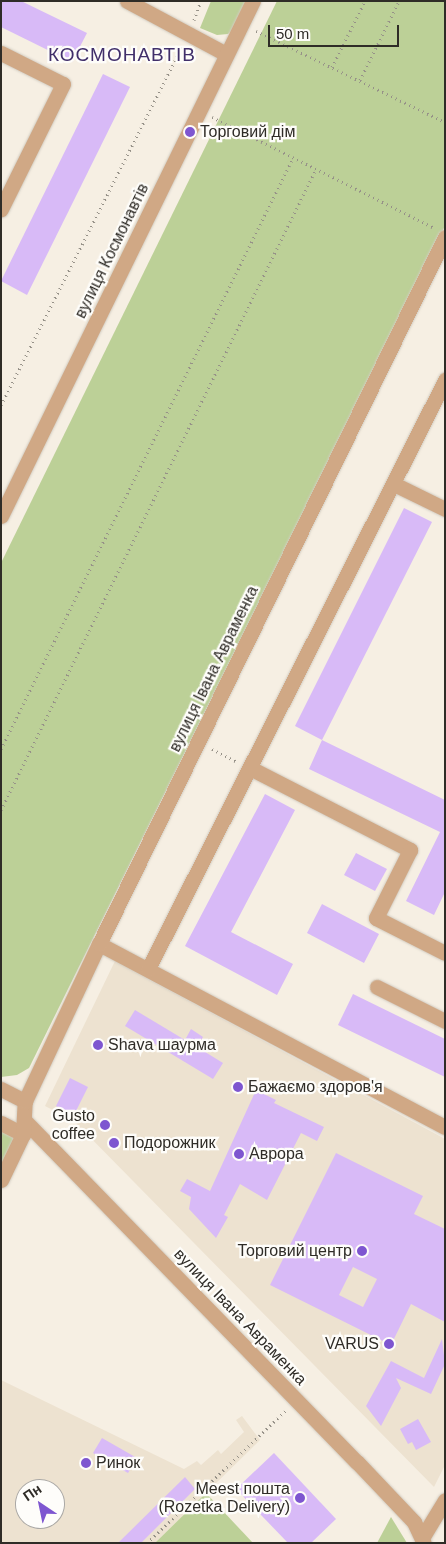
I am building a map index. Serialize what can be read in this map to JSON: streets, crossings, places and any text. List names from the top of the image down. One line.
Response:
{"streets":{"street":["вулиця Космонавтів","вулиця Івана Авраменка"]},"districts":["КОСМОНАВТІВ"],"places":["Торговий дім","Shava шаурма","Бажаємо здоров'я","Gusto coffee","Подорожник","Аврора","Торговий центр","VARUS","Ринок","Meest пошта (Rozetka Delivery)"],"scale_bar":"50 m","north":"top left"}
